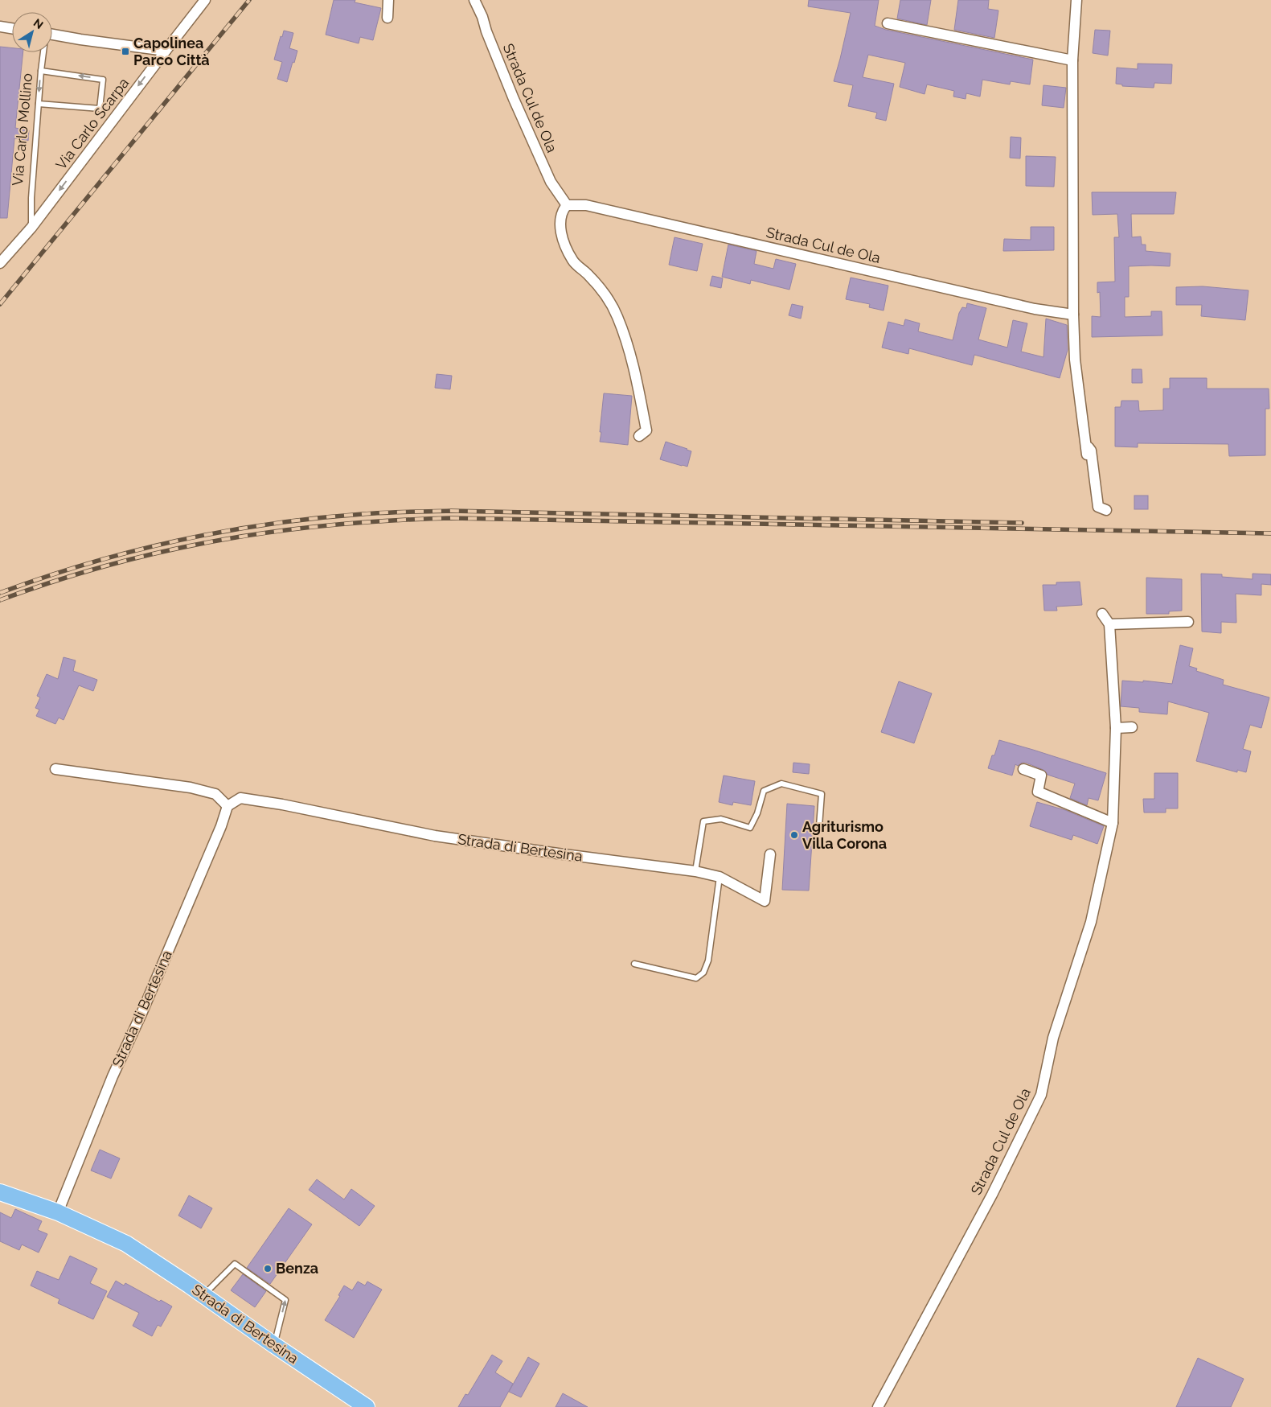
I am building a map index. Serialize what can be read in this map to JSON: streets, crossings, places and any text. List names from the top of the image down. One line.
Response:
{"streets":{"main road":["Strada di Bertesina"],"street":["Strada Cul de Ola","Via Carlo Scarpa","Via Carlo Mollino"]},"crossings":[["Via Carlo Scarpa","Via Carlo Mollino"]],"one_way":["Via Carlo Scarpa"],"places":{"transit":["Capolinea Parco Città"],"other":["Agriturismo Villa Corona","Benza"]},"north":"top right"}
